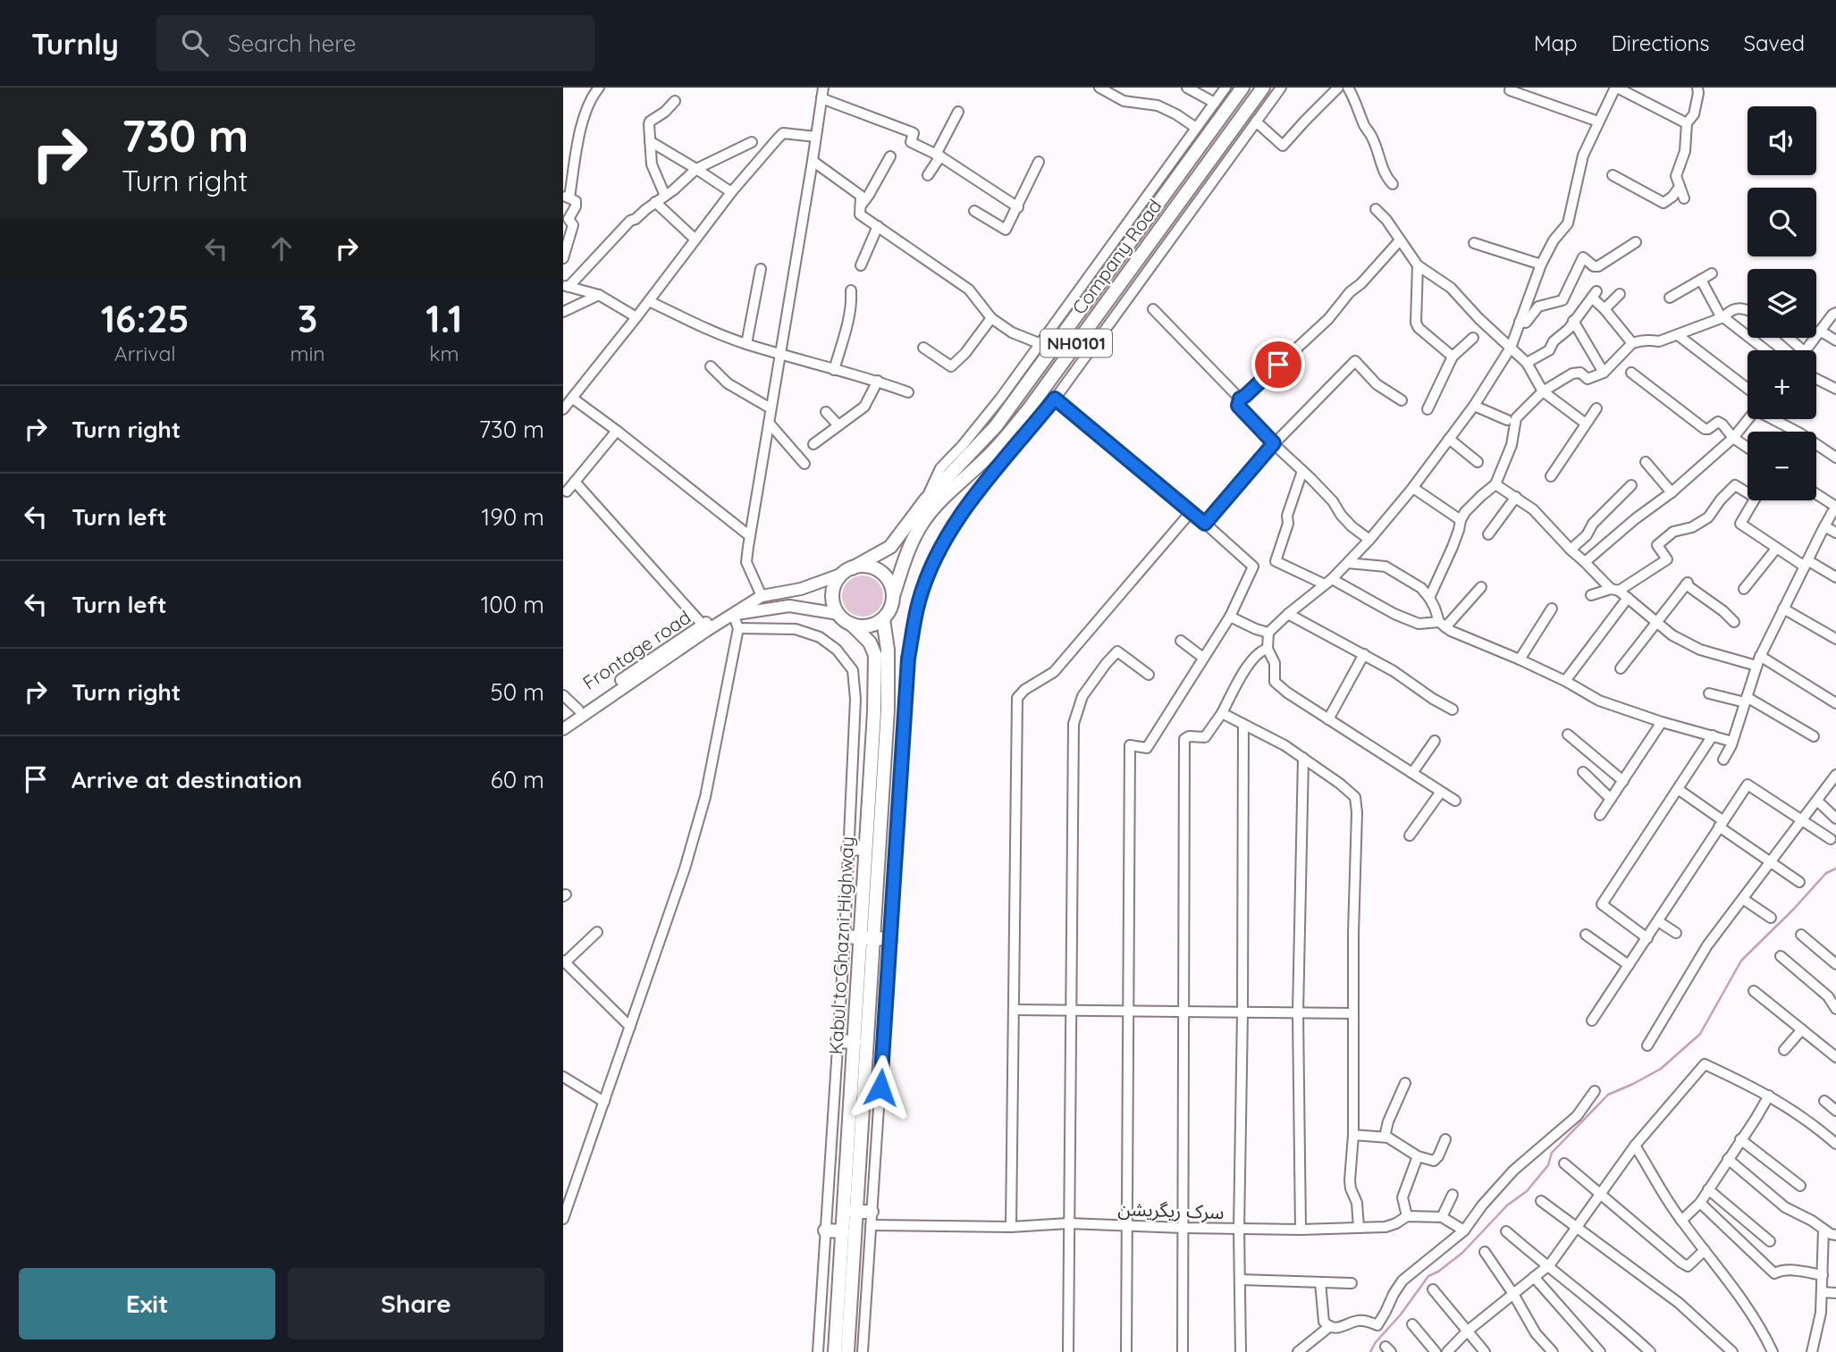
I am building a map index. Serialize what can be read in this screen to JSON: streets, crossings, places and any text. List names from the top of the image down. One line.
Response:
{"streets":{"highway":["Company Road","NH0101","Kabul to Ghazni Highway"],"main road":["Frontage road"],"street":["سرک ریگریشن"]},"crossings":[["Company Road","NH0101"],["Company Road","Kabul to Ghazni Highway"],["NH0101","Kabul to Ghazni Highway"]],"page":{"header":"Turnly","search":"Search here","nav":["Map","Directions","Saved"],"turn":["730 m","Turn right"],"map_buttons":["+","−"],"eta":["16:25","Arrival","3","min","1.1","km"],"list":[{"name":"Turn right","value":"730 m"},{"name":"Turn left","value":"190 m"},{"name":"Turn left","value":"100 m"},{"name":"Turn right","value":"50 m"},{"name":"Arrive at destination","value":"60 m"}],"buttons":["Exit","Share"]}}
